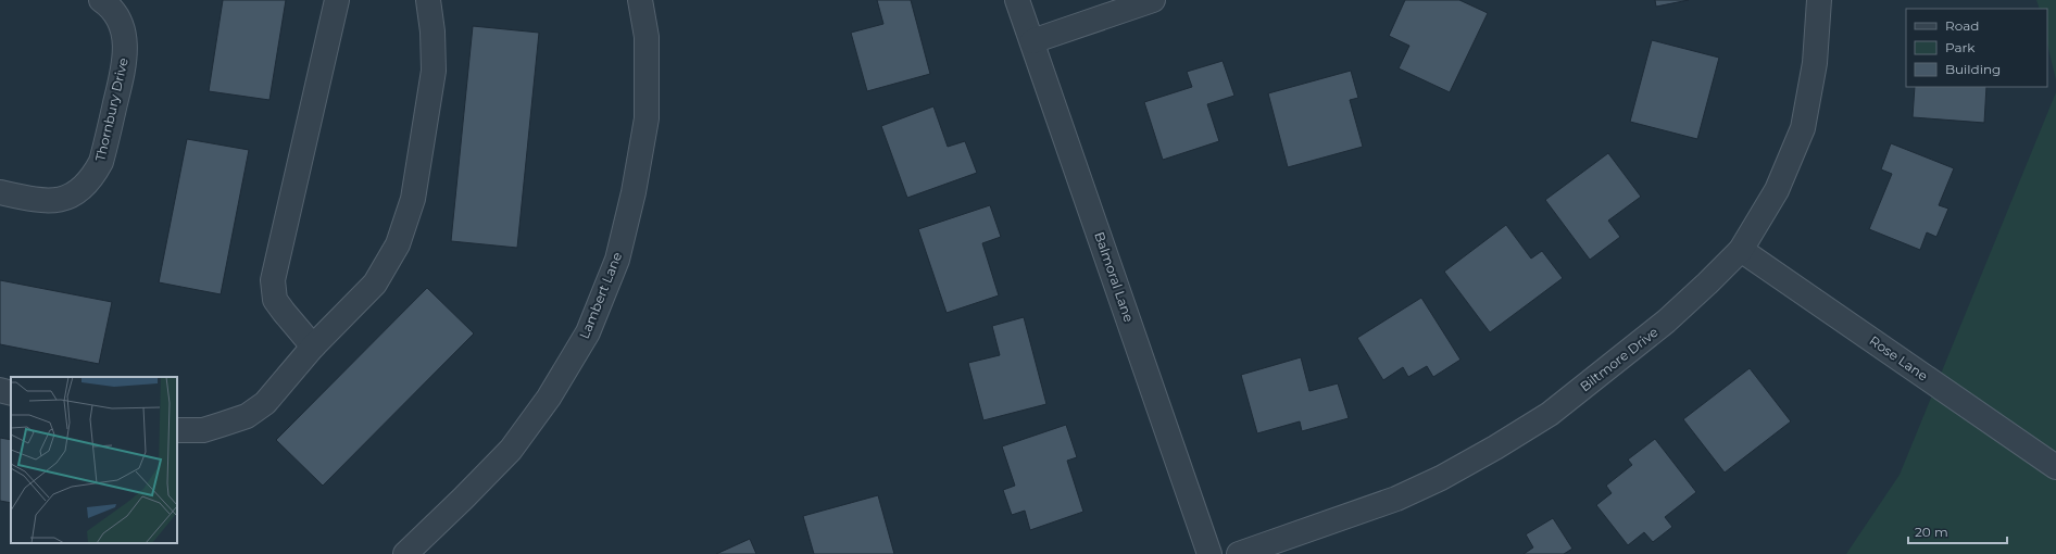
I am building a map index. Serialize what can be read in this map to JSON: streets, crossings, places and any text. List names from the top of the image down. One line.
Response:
{"streets":{"street":["Thornbury Drive","Balmoral Lane","Lambert Lane","Rose Lane","Biltmore Drive"]},"crossings":[["Rose Lane","Biltmore Drive"]],"legend":["Road","Park","Building"],"scale_bar":"20 m"}
